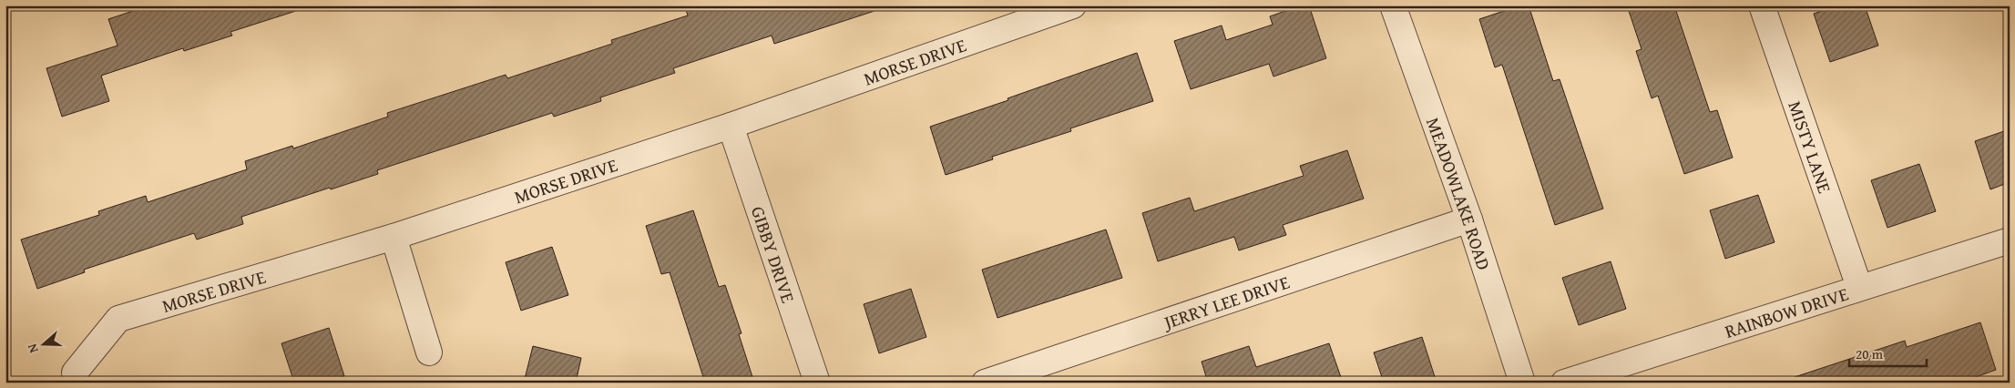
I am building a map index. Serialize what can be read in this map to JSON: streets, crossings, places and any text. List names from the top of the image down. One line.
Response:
{"streets":{"street":["MORSE DRIVE","MISTY LANE","MEADOWLAKE ROAD","GIBBY DRIVE","JERRY LEE DRIVE","RAINBOW DRIVE"]},"crossings":[["MORSE DRIVE","GIBBY DRIVE"],["MISTY LANE","RAINBOW DRIVE"],["MEADOWLAKE ROAD","JERRY LEE DRIVE"]],"scale_bar":"20 m","north":"left"}
